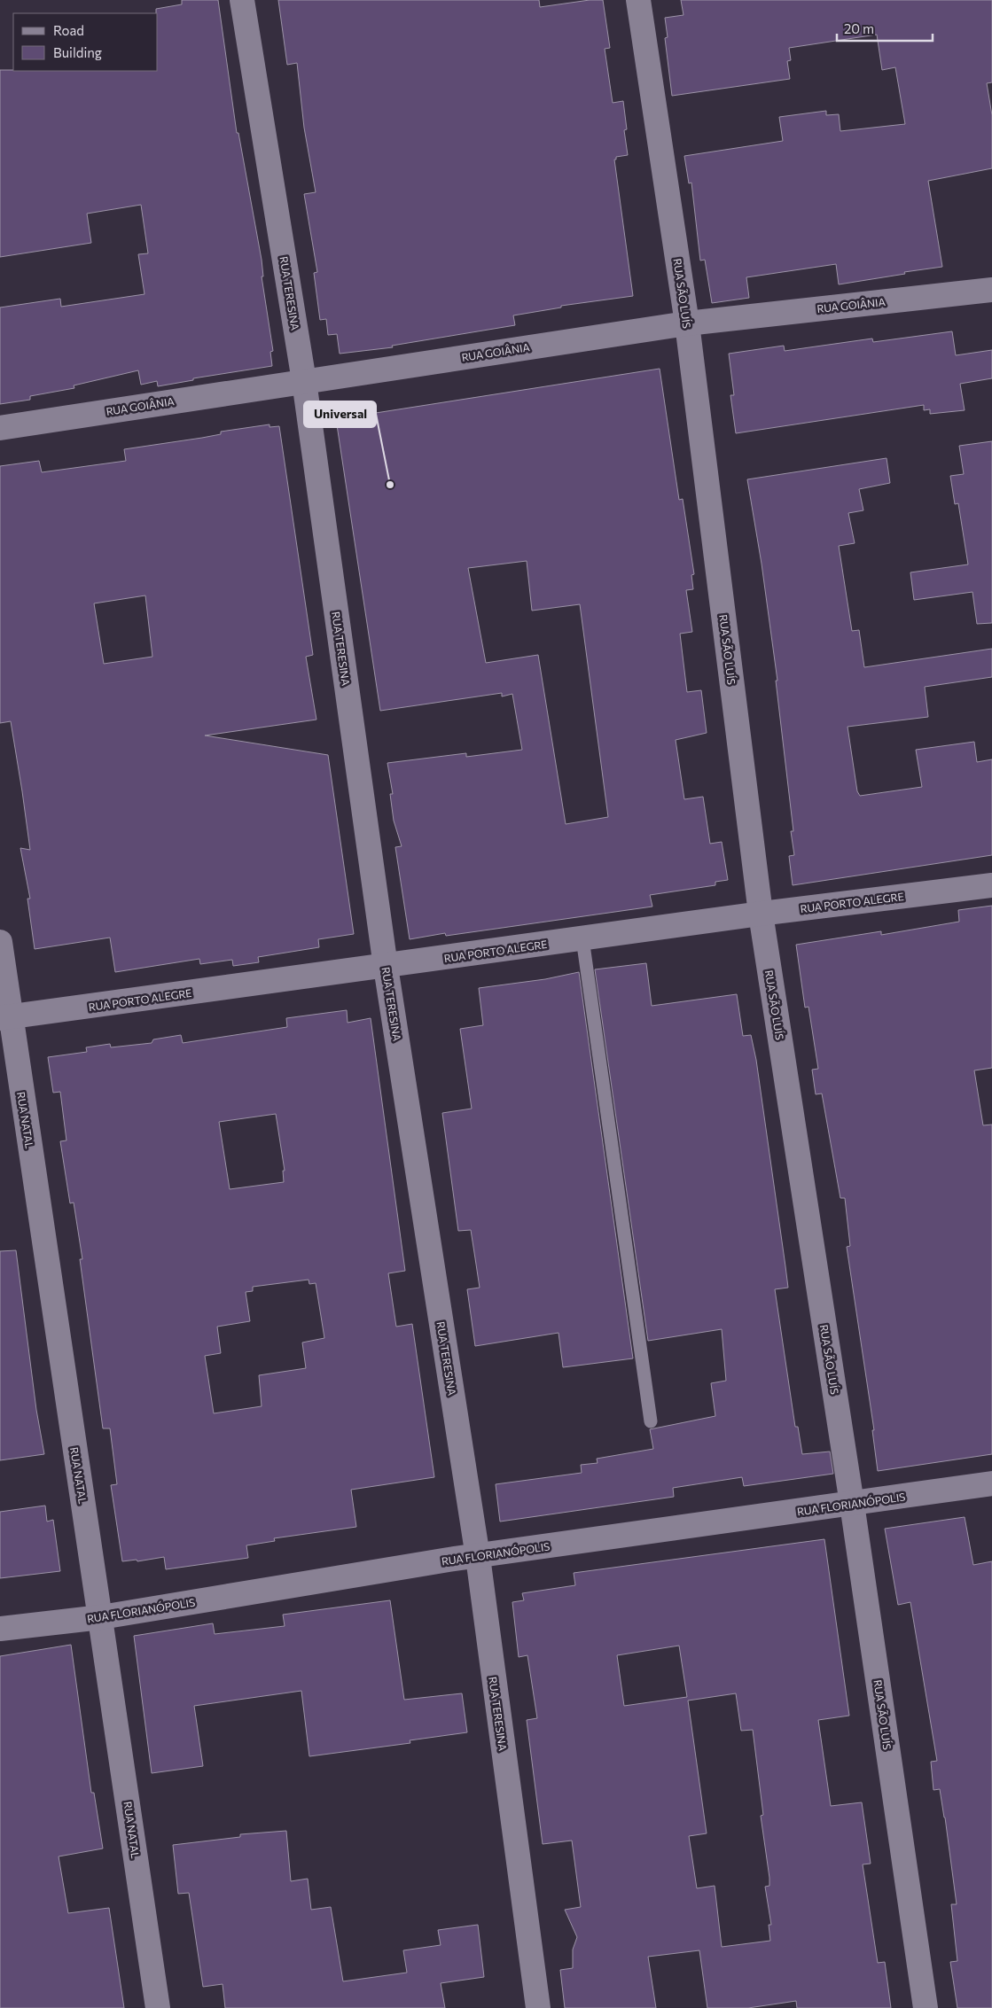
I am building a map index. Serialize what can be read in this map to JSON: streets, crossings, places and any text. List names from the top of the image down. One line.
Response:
{"streets":{"street":["RUA TERESINA","RUA SÃO LUÍS","RUA GOIÂNIA","RUA PORTO ALEGRE","RUA NATAL","RUA FLORIANÓPOLIS"]},"crossings":[["RUA TERESINA","RUA GOIÂNIA"],["RUA TERESINA","RUA PORTO ALEGRE"],["RUA TERESINA","RUA FLORIANÓPOLIS"],["RUA SÃO LUÍS","RUA GOIÂNIA"],["RUA SÃO LUÍS","RUA PORTO ALEGRE"],["RUA SÃO LUÍS","RUA FLORIANÓPOLIS"],["RUA PORTO ALEGRE","RUA NATAL"],["RUA NATAL","RUA FLORIANÓPOLIS"]],"places":["Universal"],"legend":["Road","Building"],"scale_bar":"20 m"}
